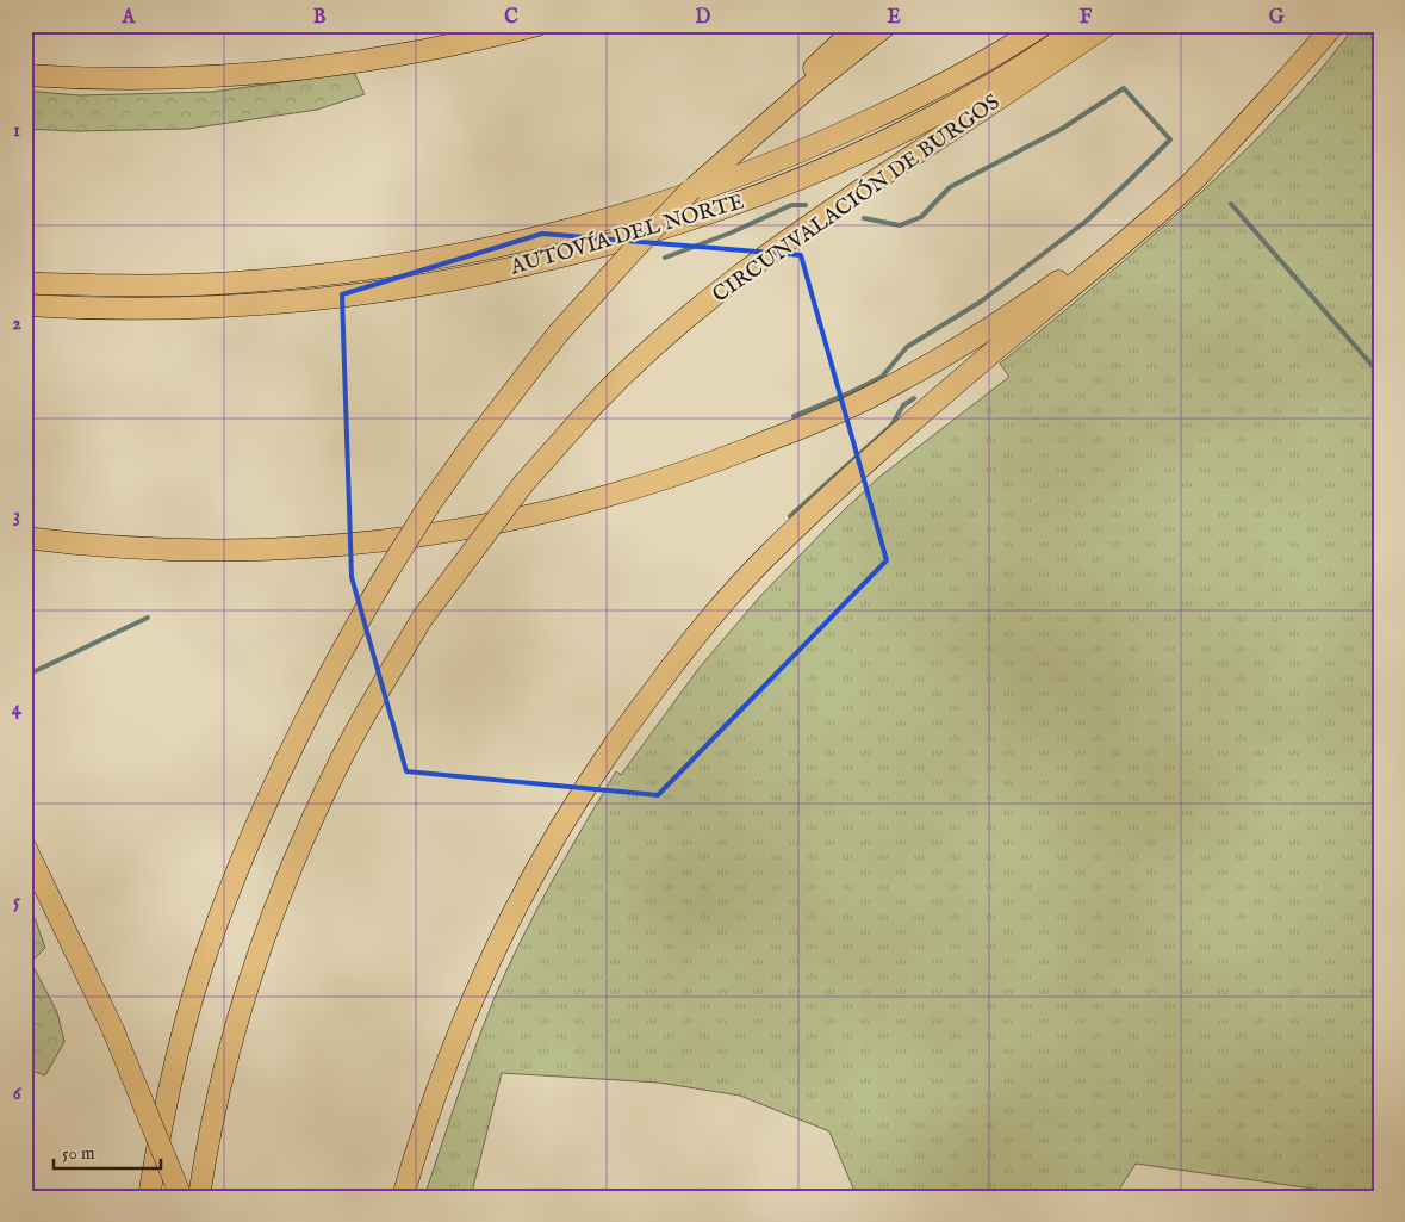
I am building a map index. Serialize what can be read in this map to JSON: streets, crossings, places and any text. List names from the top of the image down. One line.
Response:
{"streets":{"highway":["CIRCUNVALACIÓN DE BURGOS","AUTOVÍA DEL NORTE"]},"scale_bar":"50 m","grid":{"columns":["A","B","C","D","E","F","G"],"rows":["1","2","3","4","5","6"]}}
